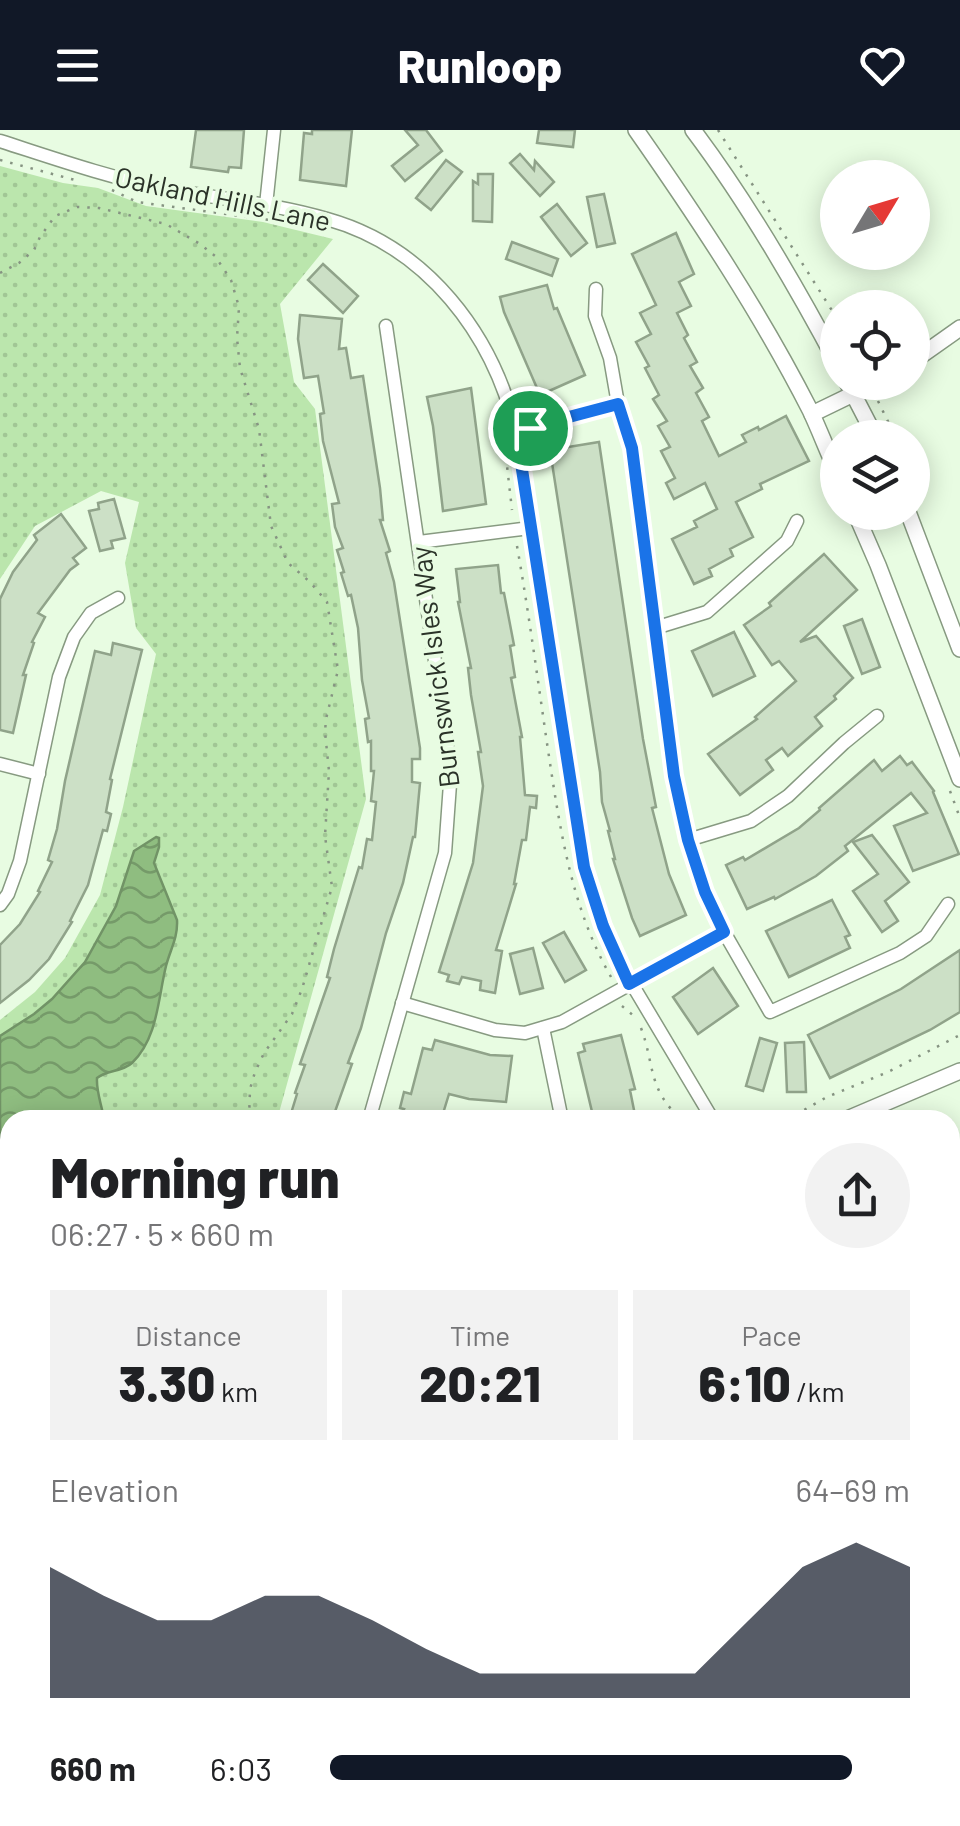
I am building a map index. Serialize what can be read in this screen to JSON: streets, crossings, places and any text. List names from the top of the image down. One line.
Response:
{"streets":{"street":["Oakland Hills Lane","Burnswick Isles Way"]},"north":"top right","page":{"header":"Runloop","heading":["Morning run","06:27 · 5 × 660 m"],"stats":[["Distance","3.30 km"],["Time","20:21"],["Pace","6:10 /km"]],"chart":["Elevation","64–69 m"],"list":[{"name":"660 m","note":"6:03"}]}}
